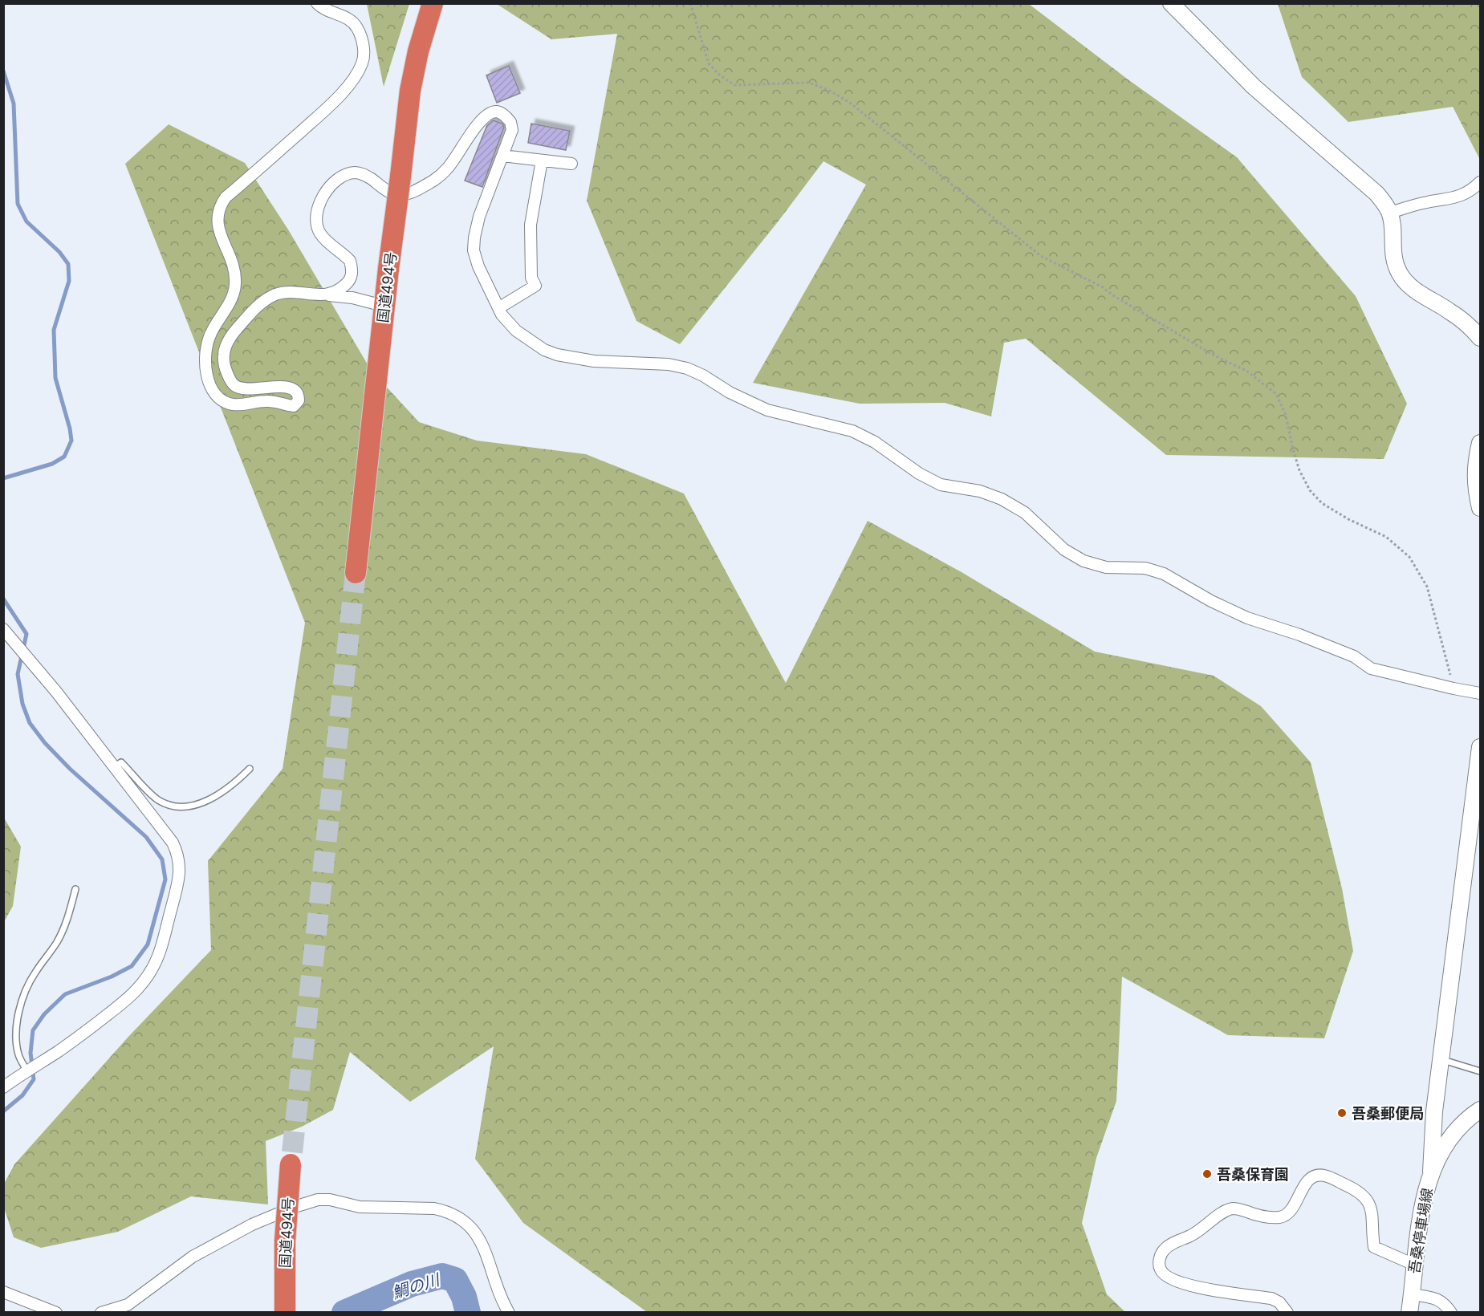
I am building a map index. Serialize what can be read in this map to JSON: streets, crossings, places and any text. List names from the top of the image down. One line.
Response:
{"streets":{"highway":["国道494号"],"street":["吾桑停車場線"]},"water":["鯛の川"],"places":["吾桑郵便局","吾桑保育園"]}
